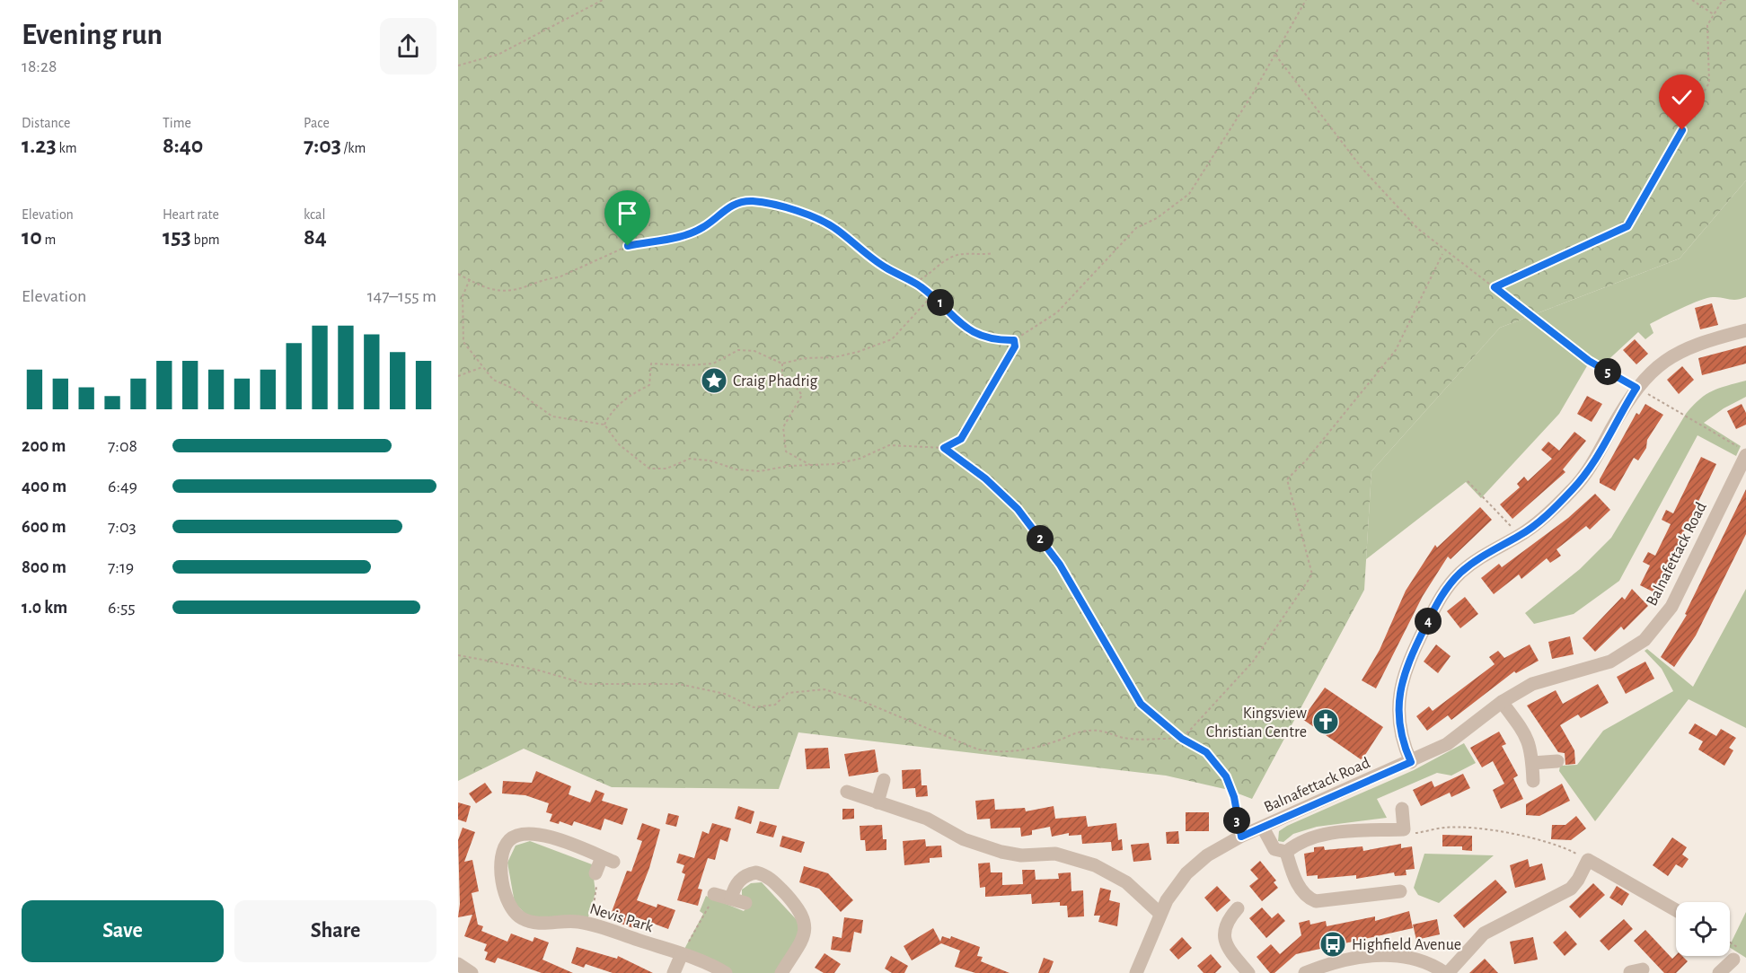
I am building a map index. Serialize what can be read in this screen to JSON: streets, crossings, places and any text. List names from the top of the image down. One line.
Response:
{"streets":{"street":["Balnafettack Road","Nevis Park"]},"places":{"place":["Craig Phadrig"],"church":["Kingsview Christian Centre"],"bus stop":["Highfield Avenue"]},"page":{"heading":["Evening run","18:28"],"stats":[["Distance","1.23 km"],["Time","8:40"],["Pace","7:03 /km"],["Elevation","10 m"],["Heart rate","153 bpm"],["kcal","84"]],"chart":["Elevation","147–155 m"],"pins":["1","5","2","4","3"],"list":[{"name":"200 m","note":"7:08"},{"name":"400 m","note":"6:49"},{"name":"600 m","note":"7:03"},{"name":"800 m","note":"7:19"},{"name":"1.0 km","note":"6:55"}],"buttons":["Save","Share"]}}
